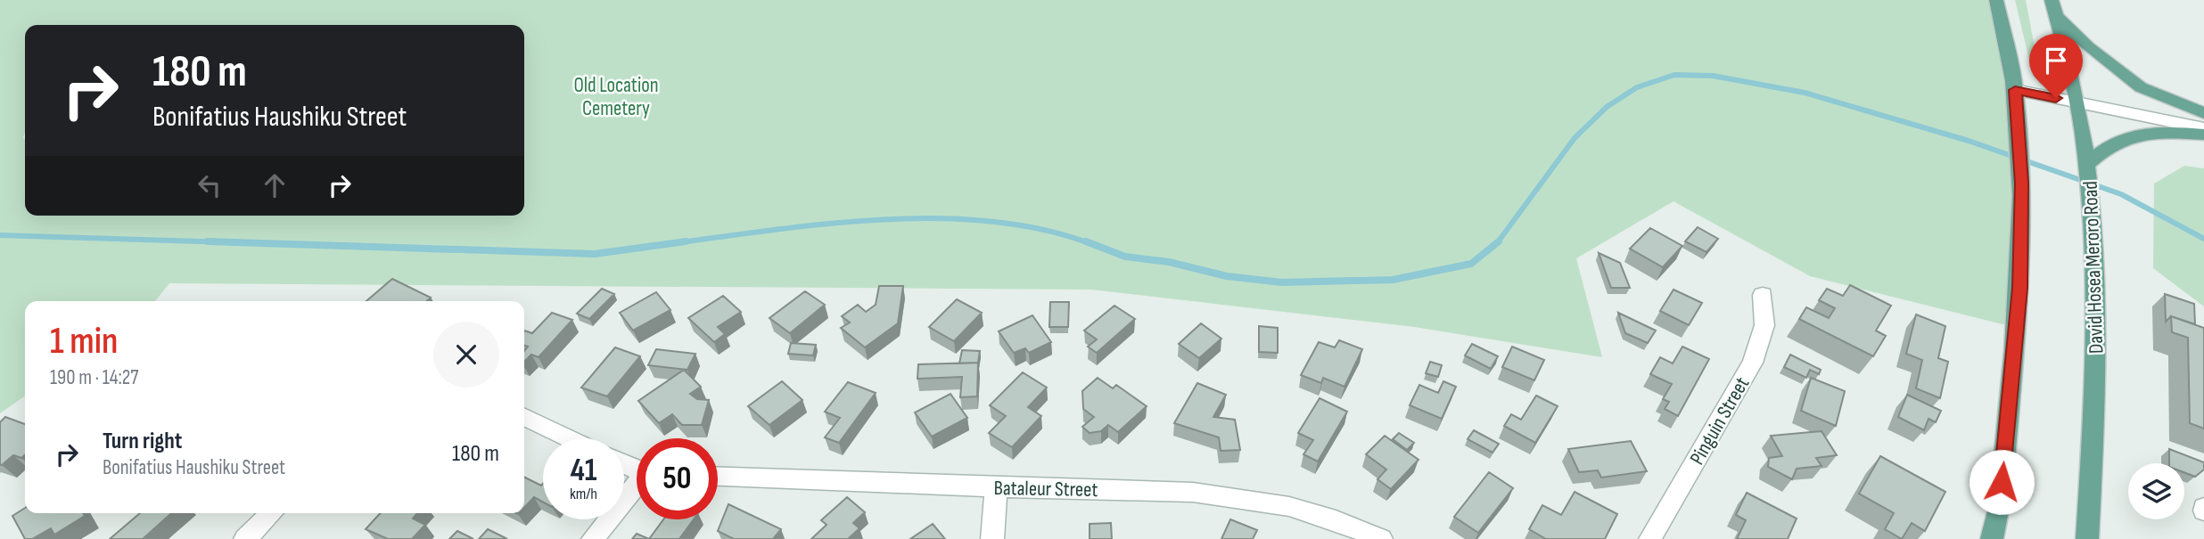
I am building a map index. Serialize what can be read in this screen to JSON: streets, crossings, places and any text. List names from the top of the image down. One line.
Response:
{"streets":{"main road":["David Hosea Meroro Road"],"street":["Pinguin Street","Bataleur Street"]},"parks":["Old Location Cemetery"],"page":{"turn":["180 m","Bonifatius Haushiku Street"],"heading":["1 min","190 m · 14:27"],"list":[{"name":"Turn right","note":"Bonifatius Haushiku Street","value":"180 m"}],"speed":"41 km/h","limit":"50"}}
